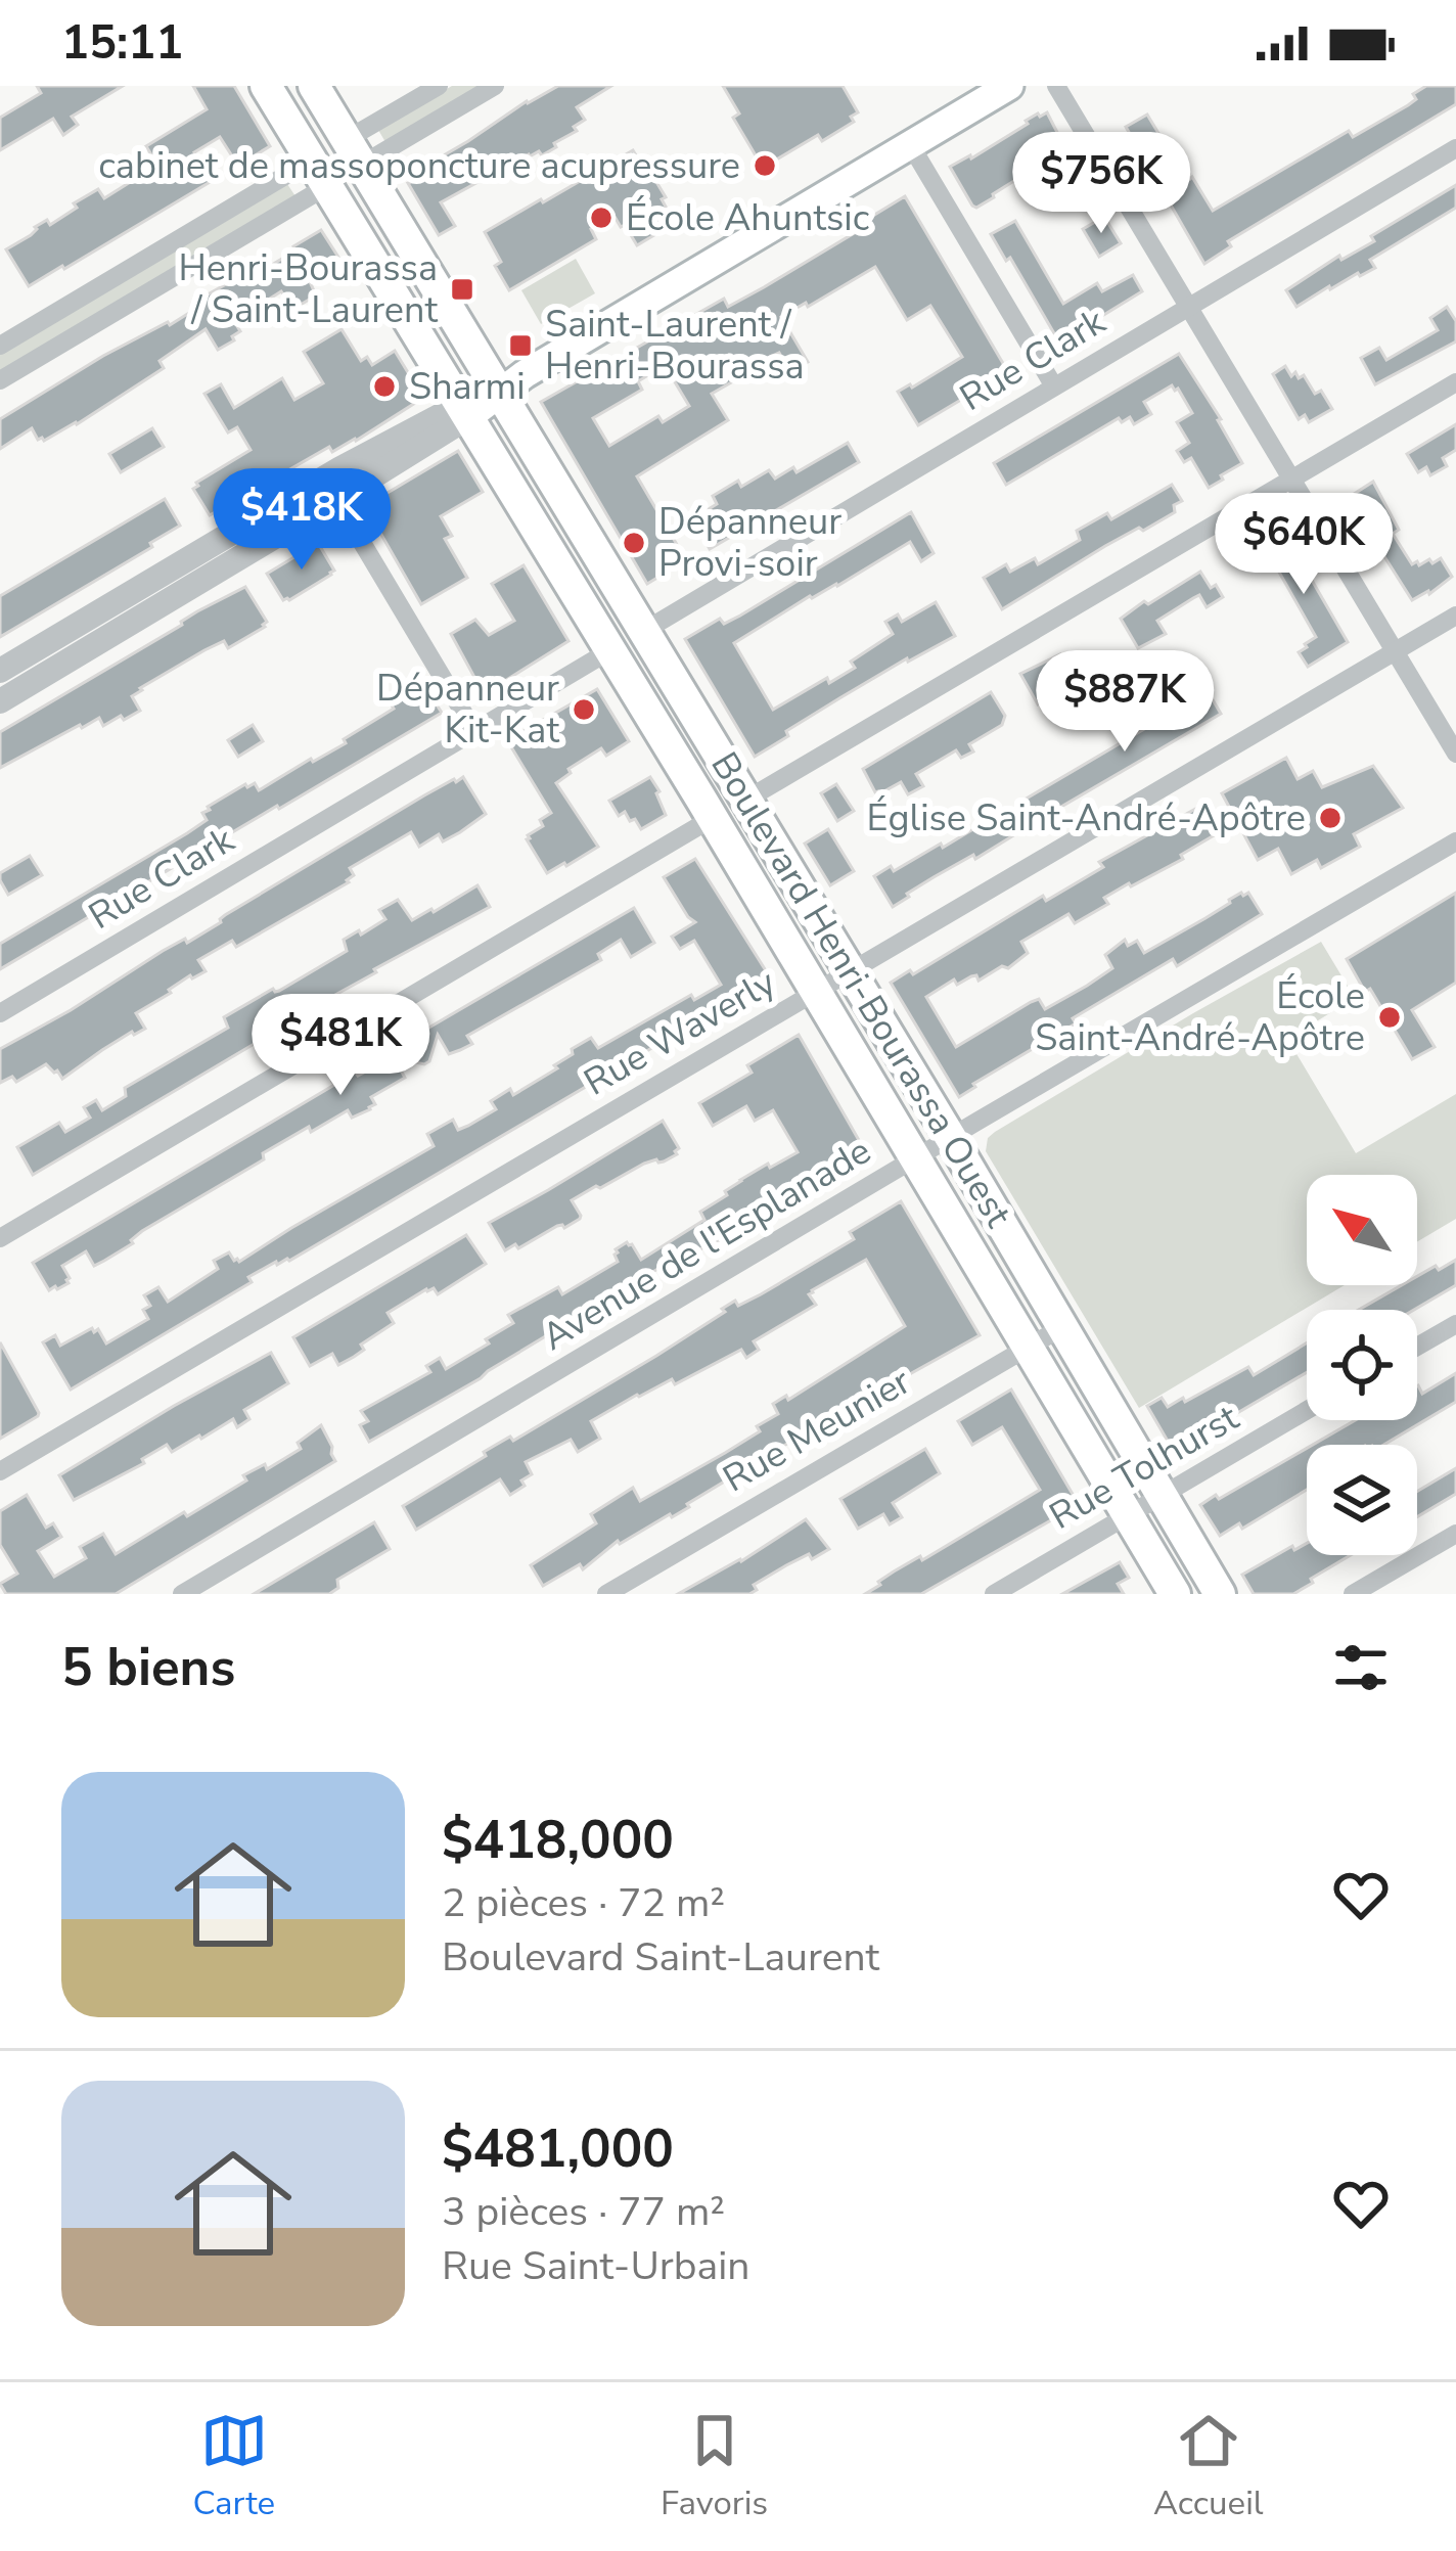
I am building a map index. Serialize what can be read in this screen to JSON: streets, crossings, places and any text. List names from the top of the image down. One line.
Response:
{"streets":{"main road":["Boulevard Henri-Bourassa Ouest"],"street":["Rue Clark","Rue Waverly","Avenue de l'Esplanade","Rue Meunier","Rue Tolhurst"]},"crossings":[["Rue Clark","Boulevard Henri-Bourassa Ouest"],["Boulevard Henri-Bourassa Ouest","Rue Waverly"],["Boulevard Henri-Bourassa Ouest","Avenue de l'Esplanade"],["Boulevard Henri-Bourassa Ouest","Rue Meunier"],["Boulevard Henri-Bourassa Ouest","Rue Tolhurst"]],"places":{"other":["cabinet de massoponcture acupressure","École Ahuntsic","Sharmi","Dépanneur Provi-soir","Dépanneur Kit-Kat","Église Saint-André-Apôtre","École Saint-André-Apôtre"],"transit":["Henri-Bourassa / Saint-Laurent","Saint-Laurent / Henri-Bourassa"]},"north":"top left","page":{"status":"15:11","price":["$756K","$418K","$640K","$887K","$481K"],"heading":"5 biens","list":[{"name":"$418,000","note":"2 pièces · 72 m² · Boulevard Saint-Laurent"},{"name":"$481,000","note":"3 pièces · 77 m² · Rue Saint-Urbain"}],"tabs":["Carte","Favoris","Accueil"]}}
